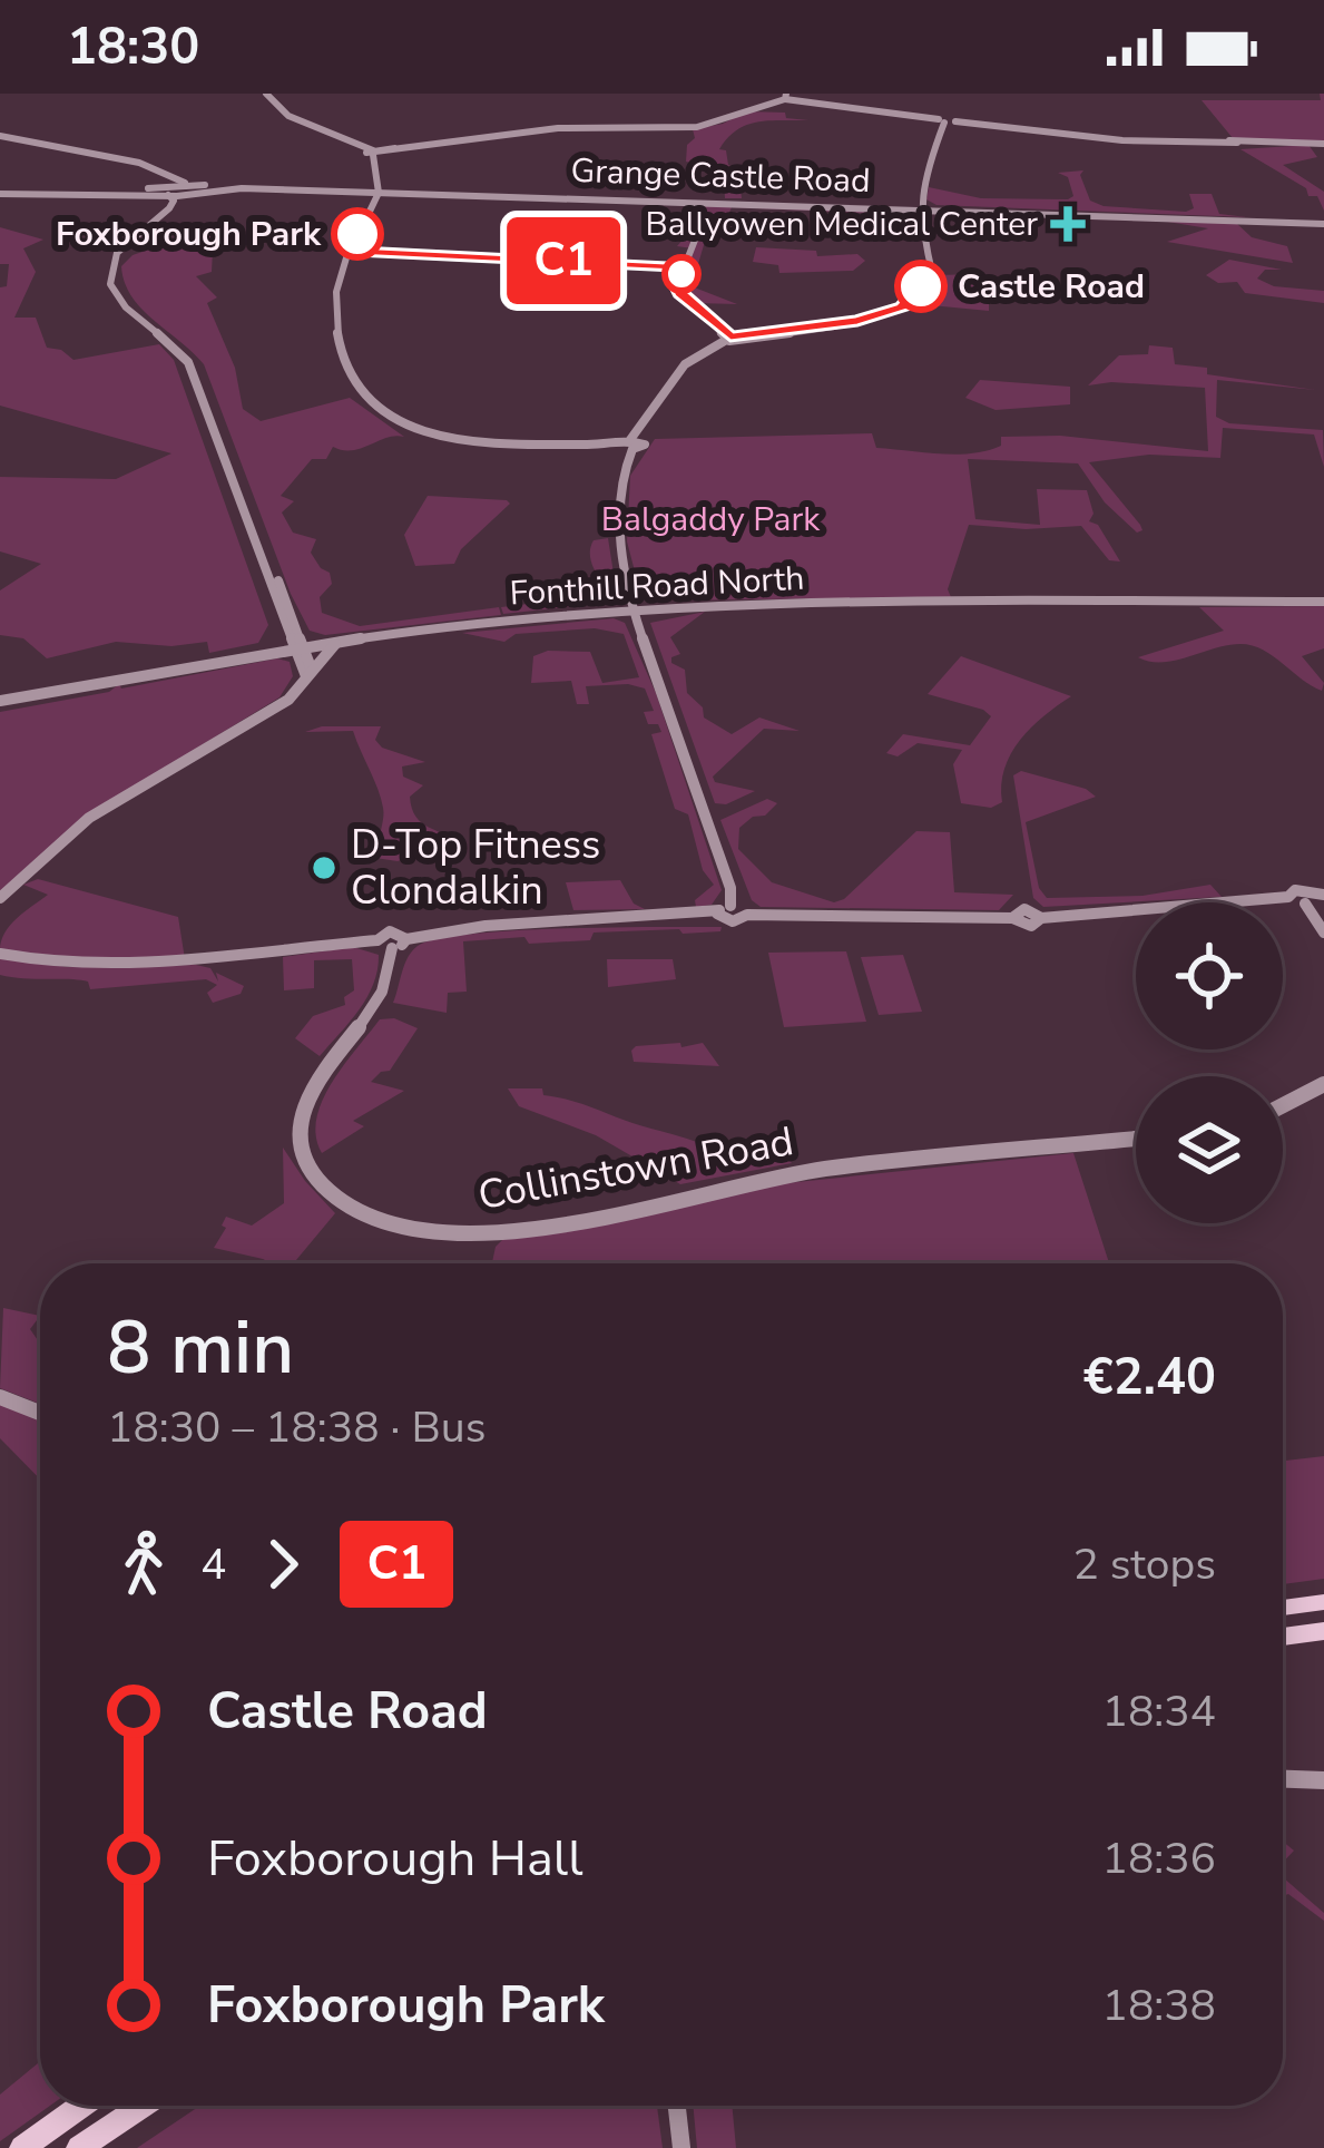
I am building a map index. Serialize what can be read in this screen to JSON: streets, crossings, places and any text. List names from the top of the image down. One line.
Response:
{"streets":{"street":["Grange Castle Road","Fonthill Road North","Collinstown Road"]},"parks":["Balgaddy Park"],"places":{"health":["Ballyowen Medical Center"],"other":["Foxborough Park","Castle Road","D-Top Fitness Clondalkin"]},"lines":["bus line C1"],"page":{"status":"18:30","on_map":"C1","heading":["8 min","18:30 – 18:38 · Bus","€2.40"],"legs":["4","C1","2 stops"],"list":[{"name":"Castle Road","value":"18:34"},{"name":"Foxborough Hall","value":"18:36"},{"name":"Foxborough Park","value":"18:38"}]}}
